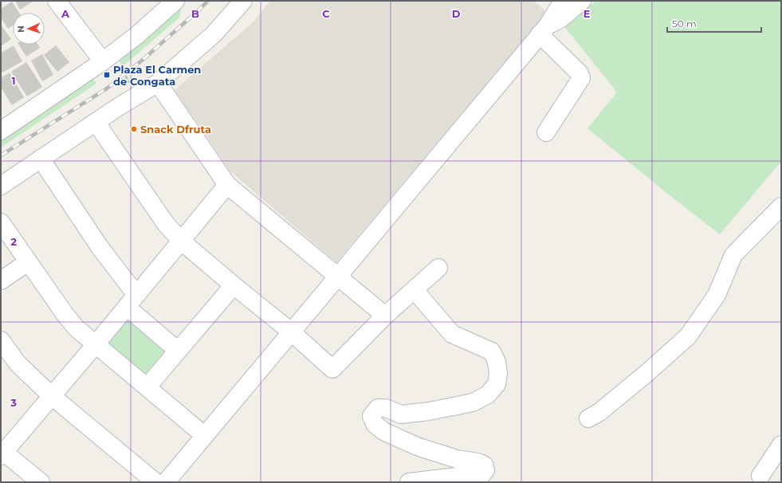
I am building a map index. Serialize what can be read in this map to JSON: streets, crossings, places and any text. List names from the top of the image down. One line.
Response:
{"places":{"transit":["Plaza El Carmen de Congata"],"other":["Snack Dfruta"]},"scale_bar":"50 m","north":"left","grid":{"columns":["A","B","C","D","E"],"rows":["1","2","3"]}}
